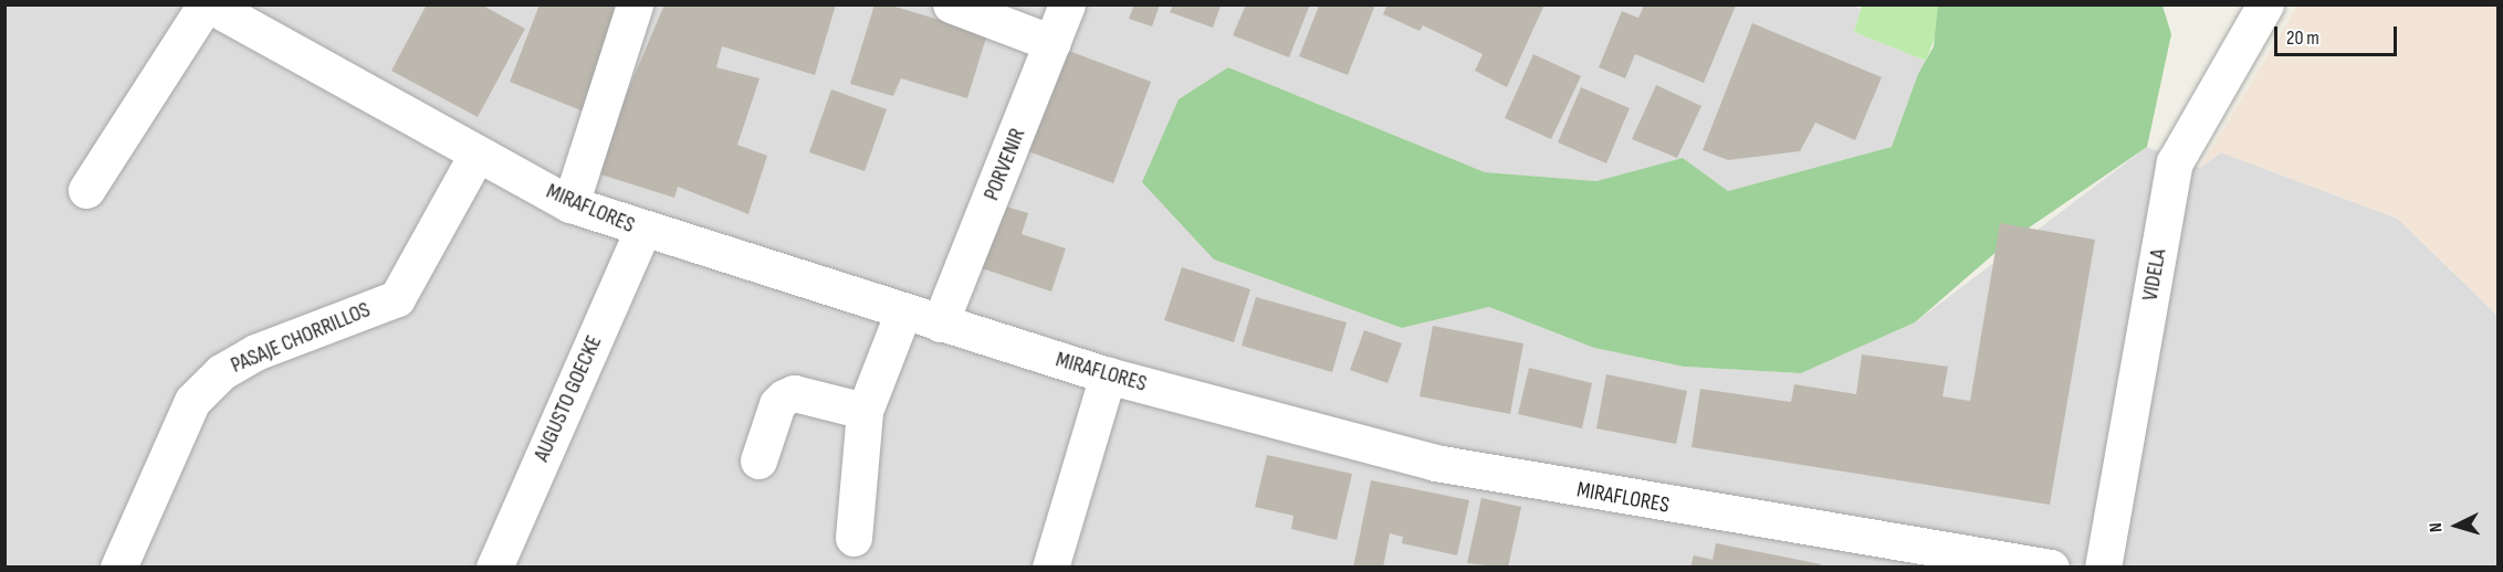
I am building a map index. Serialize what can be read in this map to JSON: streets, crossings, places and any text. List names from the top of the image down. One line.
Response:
{"streets":{"street":["PORVENIR","MIRAFLORES","VIDELA","PASAJE CHORRILLOS","AUGUSTO GOECKE"]},"crossings":[["PORVENIR","MIRAFLORES"],["MIRAFLORES","PASAJE CHORRILLOS"],["MIRAFLORES","AUGUSTO GOECKE"]],"scale_bar":"20 m","north":"left"}
